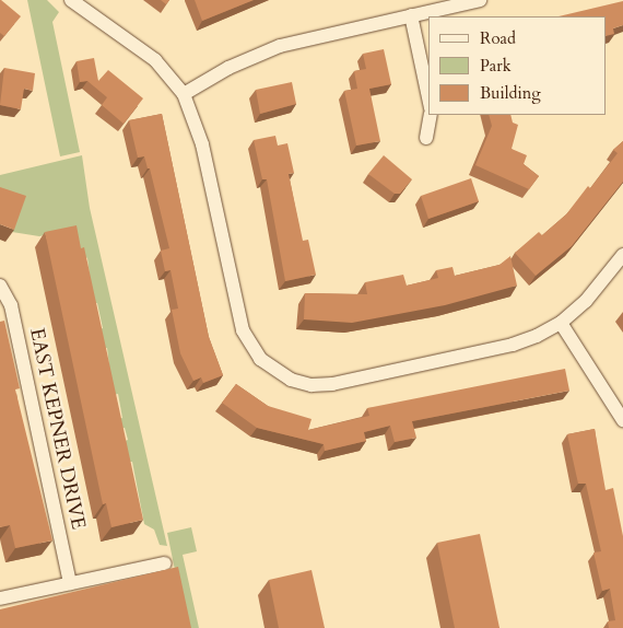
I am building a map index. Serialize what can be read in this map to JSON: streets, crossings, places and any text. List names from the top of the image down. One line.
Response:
{"streets":{"street":["EAST KEPNER DRIVE"]},"legend":["Road","Park","Building"]}
